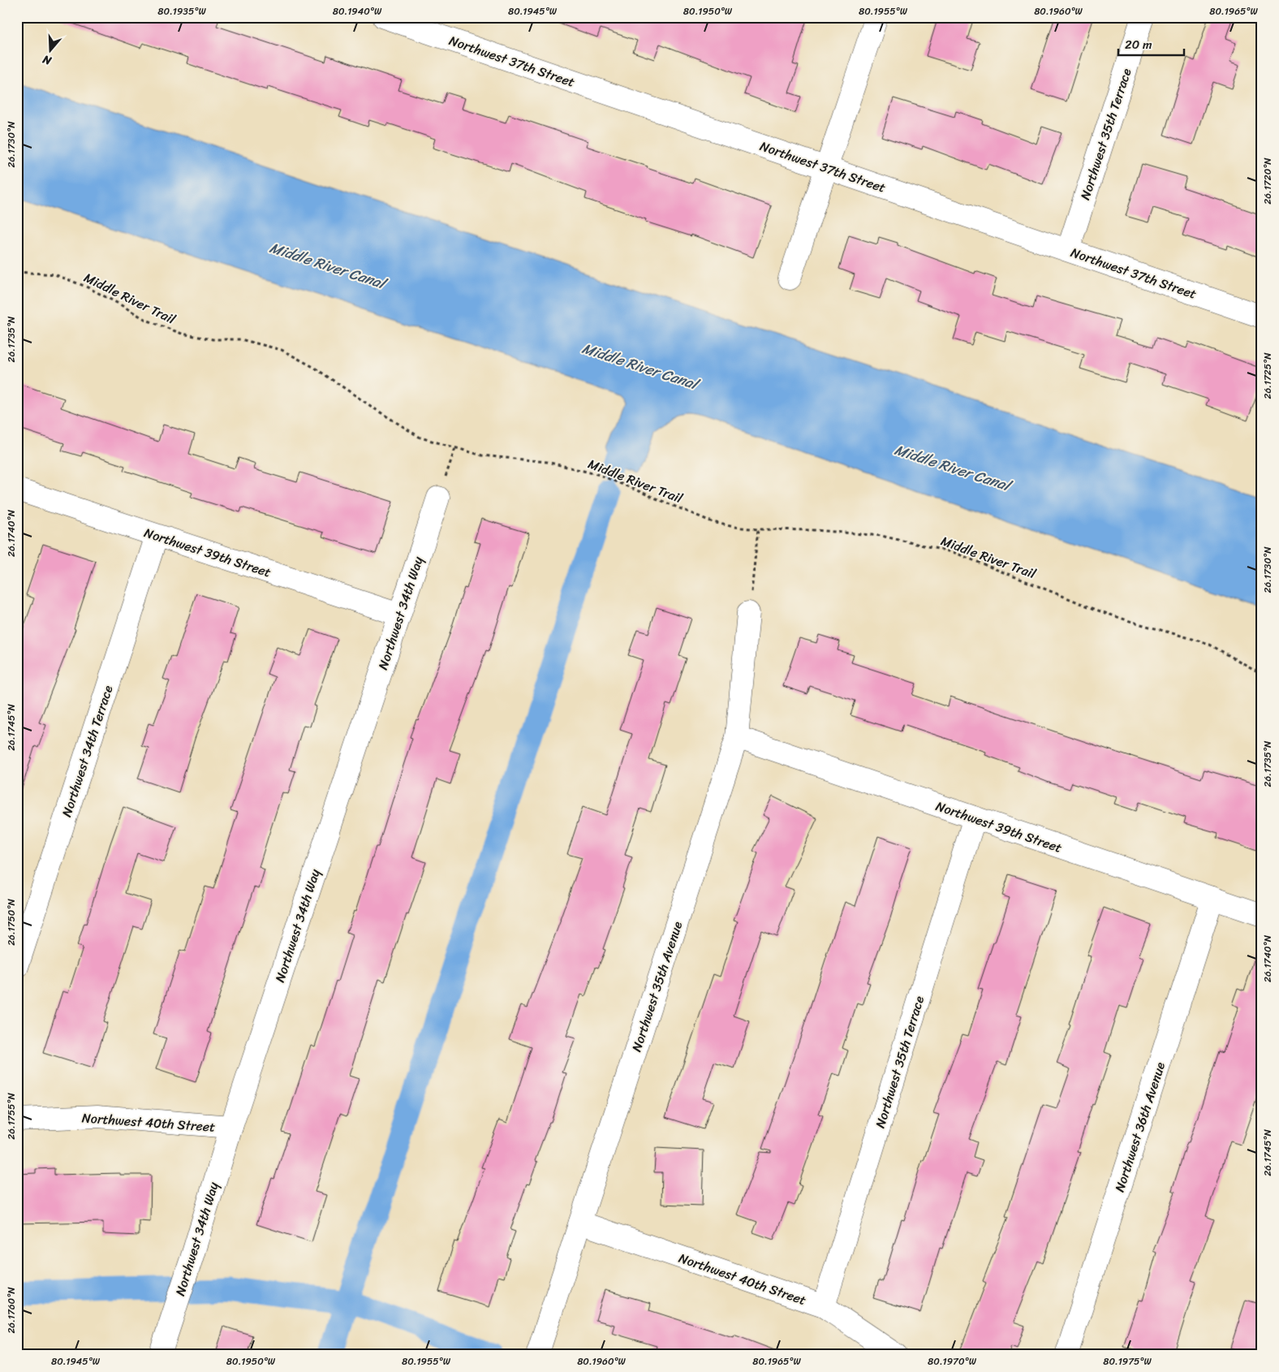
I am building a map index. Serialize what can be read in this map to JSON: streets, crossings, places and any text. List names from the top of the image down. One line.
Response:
{"streets":{"street":["Northwest 37th Street","Northwest 35th Terrace","Northwest 39th Street","Northwest 34th Way","Northwest 34th Terrace","Northwest 35th Avenue","Northwest 40th Street","Northwest 36th Avenue"],"path":["Middle River Trail"]},"crossings":[["Northwest 37th Street","Northwest 35th Terrace"],["Northwest 35th Terrace","Northwest 39th Street"],["Northwest 35th Terrace","Northwest 40th Street"],["Northwest 39th Street","Northwest 34th Way"],["Northwest 39th Street","Northwest 34th Terrace"],["Northwest 39th Street","Northwest 35th Avenue"],["Northwest 39th Street","Northwest 36th Avenue"],["Northwest 34th Way","Northwest 40th Street"],["Northwest 35th Avenue","Northwest 40th Street"]],"water":["Middle River Canal"],"scale_bar":"20 m","north":"bottom","coordinates":["80.1935°W","80.1940°W","80.1945°W","80.1950°W","80.1955°W","80.1960°W","80.1965°W","26.1730°N","26.1720°N","26.1735°N","26.1725°N","26.1740°N","26.1745°N","26.1750°N","26.1755°N","26.1760°N","80.1970°W","80.1975°W"]}
